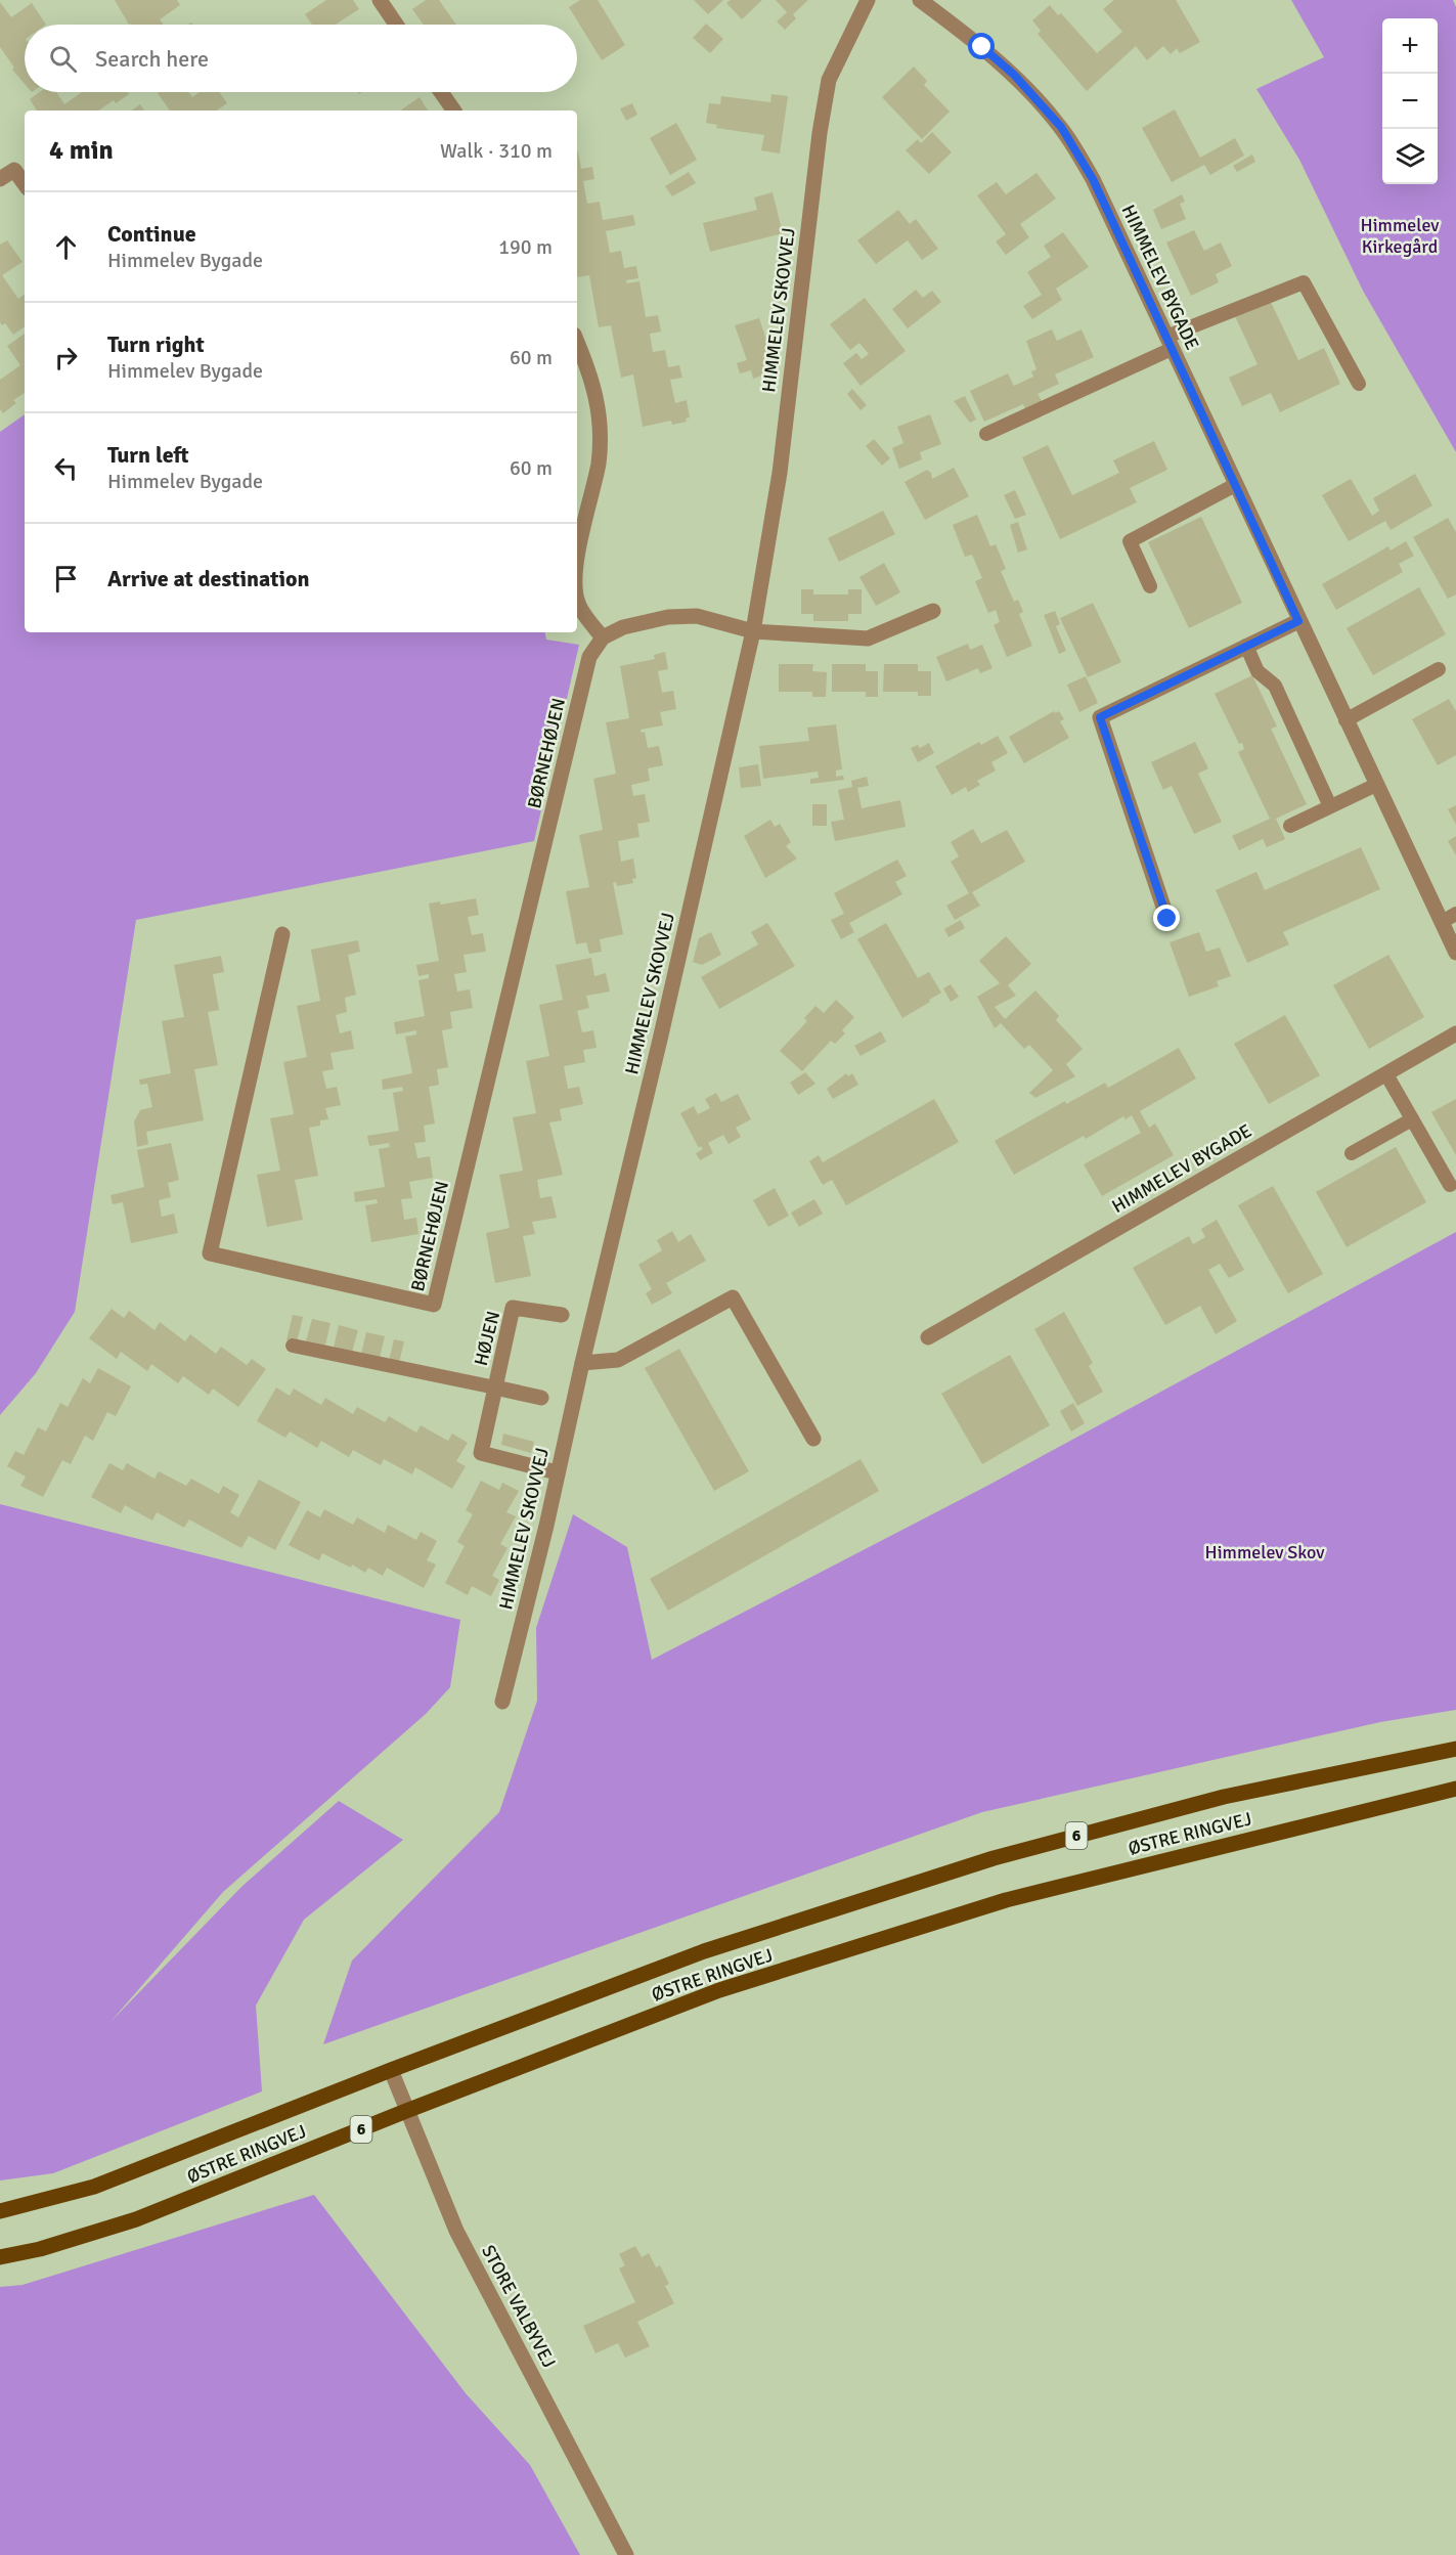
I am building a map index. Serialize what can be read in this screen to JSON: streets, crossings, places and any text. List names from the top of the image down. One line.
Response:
{"streets":{"main road":["ØSTRE RINGVEJ","6"],"street":["HIMMELEV BYGADE","HIMMELEV SKOVVEJ","BØRNEHØJEN","HØJEN","STORE VALBYVEJ"]},"crossings":[["HIMMELEV SKOVVEJ","HØJEN"],["ØSTRE RINGVEJ","STORE VALBYVEJ"]],"parks":["Himmelev Kirkegård","Himmelev Skov"],"page":{"map_buttons":["+","−"],"search":"Search here","heading":["4 min","Walk · 310 m"],"list":[["Continue","Himmelev Bygade","190 m"],["Turn right","Himmelev Bygade","60 m"],["Turn left","Himmelev Bygade","60 m"],"Arrive at destination"]}}
